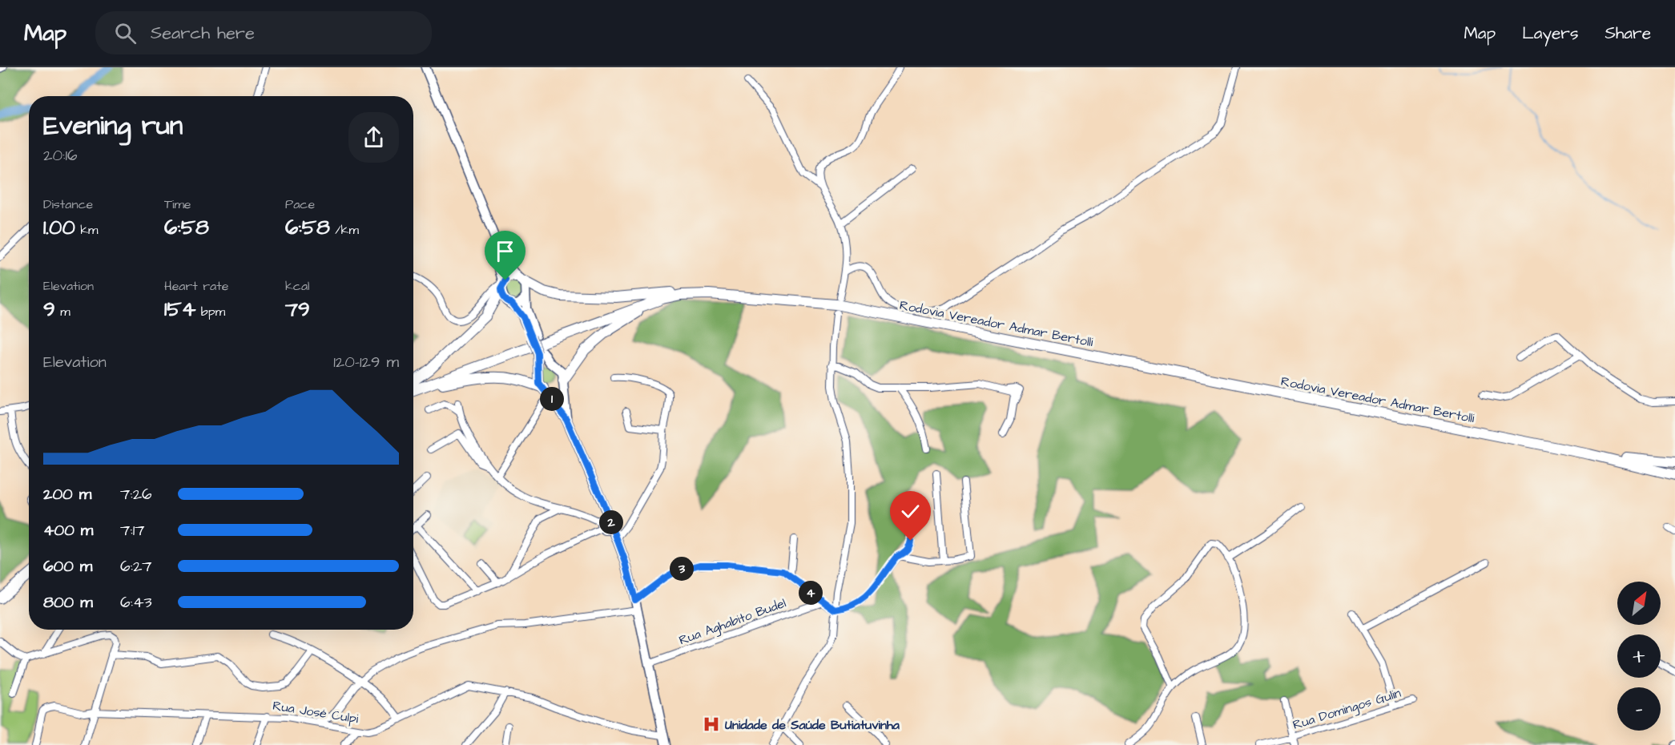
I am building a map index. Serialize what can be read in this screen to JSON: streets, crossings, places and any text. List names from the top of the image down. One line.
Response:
{"streets":{"highway":["Rodovia Vereador Admar Bertolli"],"street":["Rua Aghabito Budel","Rua Domingos Gulin","Rua José Culpi"]},"places":{"hospital":["Unidade de Saúde Butiatuvinha"]},"north":"top right","page":{"header":"Map","search":"Search here","nav":["Map","Layers","Share"],"heading":["Evening run","20:16"],"stats":[["Distance","1.00 km"],["Time","6:58"],["Pace","6:58 /km"],["Elevation","9 m"],["Heart rate","154 bpm"],["kcal","79"]],"chart":["Elevation","120–129 m"],"pins":["1","2","3","4"],"list":[{"name":"200 m","note":"7:26"},{"name":"400 m","note":"7:17"},{"name":"600 m","note":"6:27"},{"name":"800 m","note":"6:43"}],"map_buttons":["+","−"]}}
